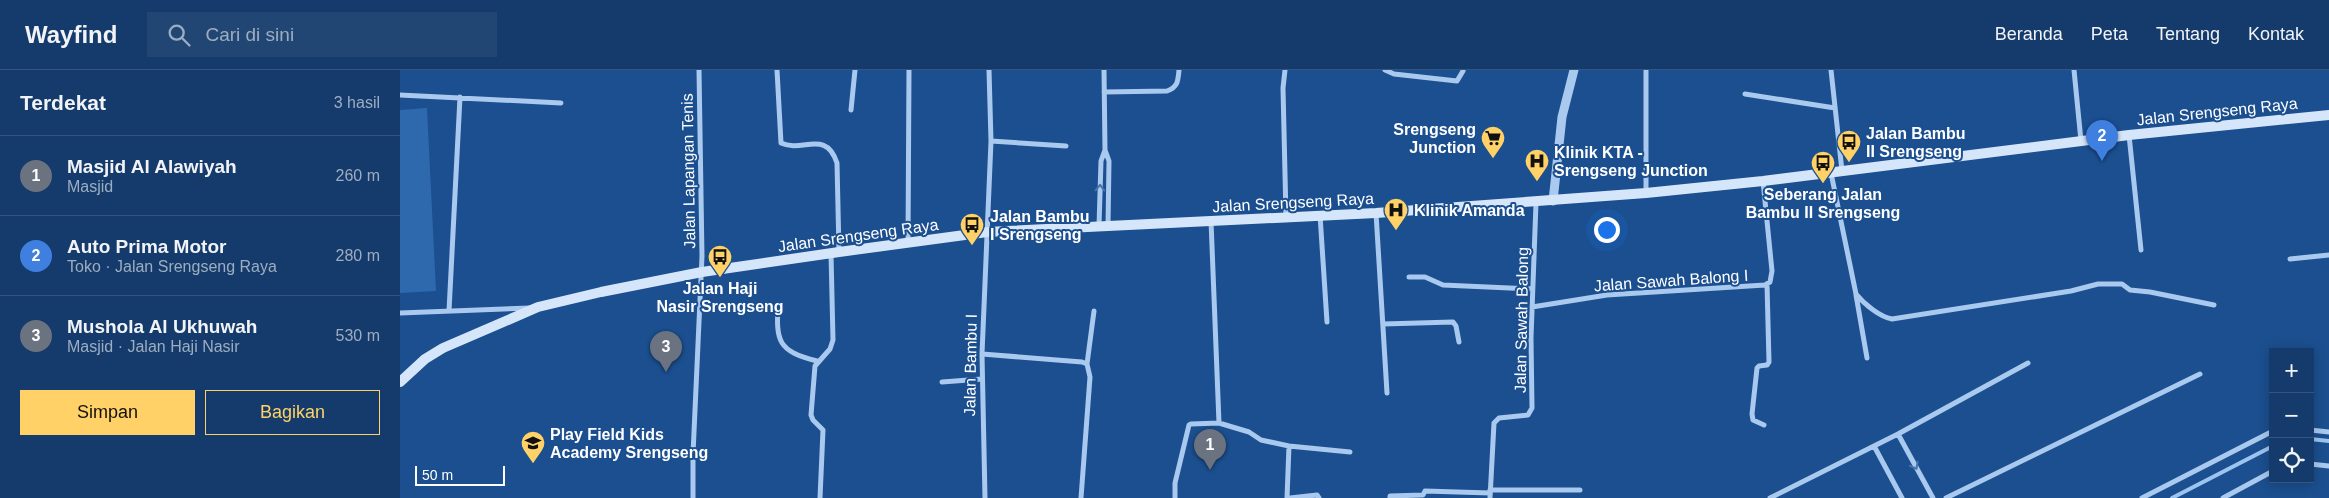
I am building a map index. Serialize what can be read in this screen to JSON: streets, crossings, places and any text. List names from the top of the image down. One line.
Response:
{"streets":{"main road":["Jalan Srengseng Raya"],"street":["Jalan Lapangan Tenis","Jalan Sawah Balong I","Jalan Sawah Balong","Jalan Bambu I"]},"crossings":[["Jalan Srengseng Raya","Jalan Lapangan Tenis"],["Jalan Srengseng Raya","Jalan Sawah Balong I"],["Jalan Srengseng Raya","Jalan Sawah Balong"],["Jalan Srengseng Raya","Jalan Bambu I"],["Jalan Sawah Balong I","Jalan Sawah Balong"]],"places":{"supermarket":["Srengseng Junction"],"bus stop":["Jalan Bambu II Srengseng","Seberang Jalan Bambu II Srengseng","Jalan Bambu I Srengseng","Jalan Haji Nasir Srengseng"],"hospital":["Klinik KTA - Srengseng Junction","Klinik Amanda"],"school or university":["Play Field Kids Academy Srengseng"]},"scale_bar":"50 m","page":{"header":"Wayfind","search":"Cari di sini","nav":["Beranda","Peta","Tentang","Kontak"],"heading":["Terdekat","3 hasil"],"pins":["2","3","1"],"list":[{"mark":"1","name":"Masjid Al Alawiyah","note":"Masjid","value":"260 m"},{"mark":"2","name":"Auto Prima Motor","note":"Toko · Jalan Srengseng Raya","value":"280 m"},{"mark":"3","name":"Mushola Al Ukhuwah","note":"Masjid · Jalan Haji Nasir","value":"530 m"}],"map_buttons":["+","−"],"buttons":["Simpan","Bagikan"],"scale":"50 m"}}
